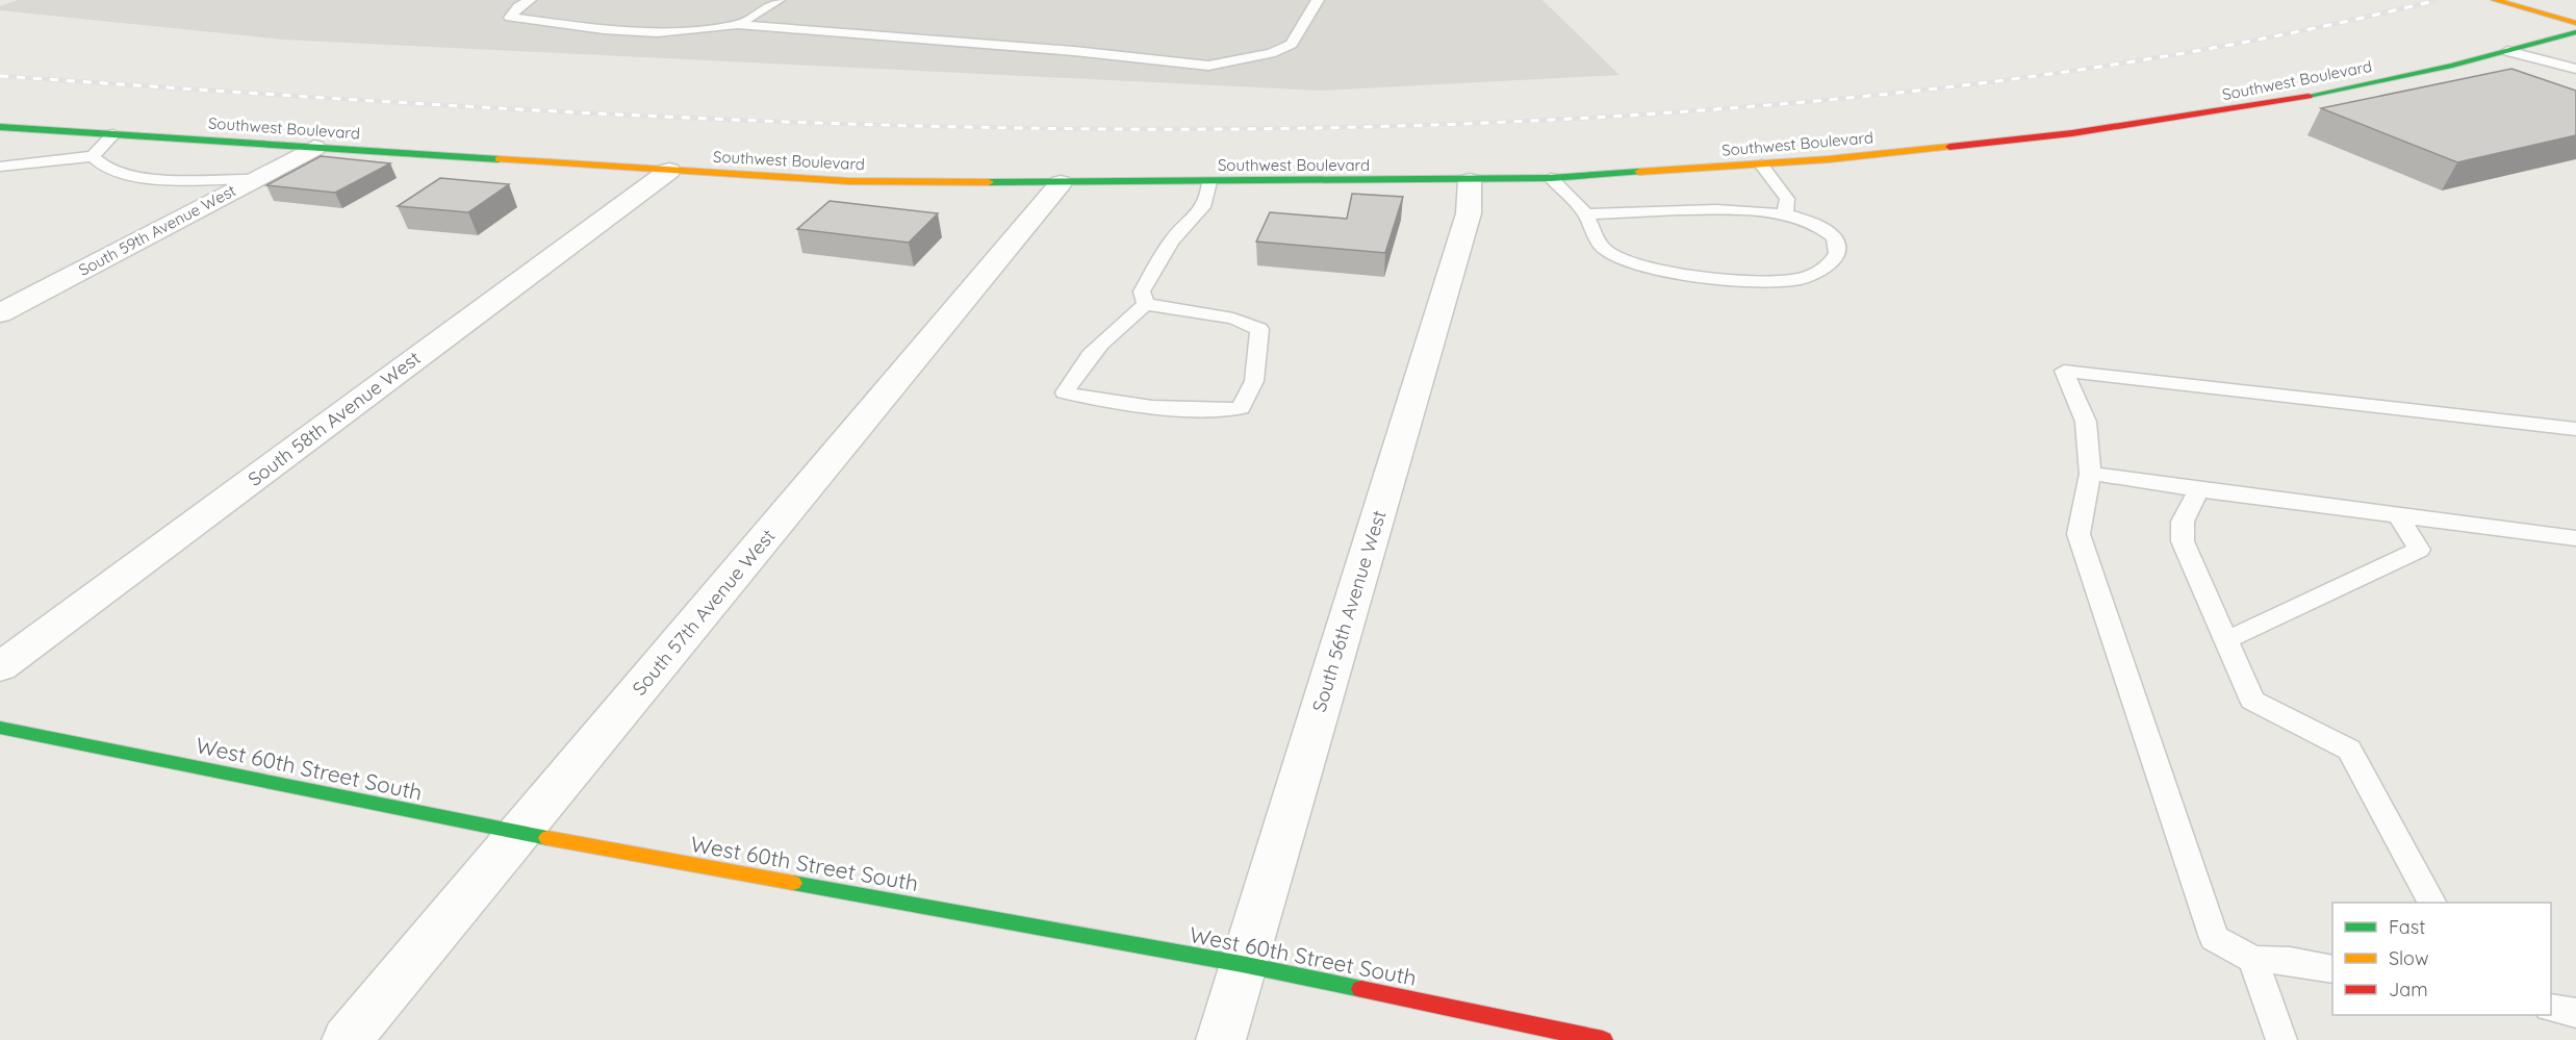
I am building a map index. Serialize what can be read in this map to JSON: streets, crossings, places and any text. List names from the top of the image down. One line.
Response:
{"streets":{"street":["Southwest Boulevard","South 59th Avenue West","South 58th Avenue West","South 56th Avenue West","South 57th Avenue West","West 60th Street South"]},"crossings":[["Southwest Boulevard","South 59th Avenue West"],["Southwest Boulevard","South 58th Avenue West"],["Southwest Boulevard","South 56th Avenue West"],["Southwest Boulevard","South 57th Avenue West"],["South 56th Avenue West","West 60th Street South"],["South 57th Avenue West","West 60th Street South"]],"legend":["Fast","Slow","Jam"]}
